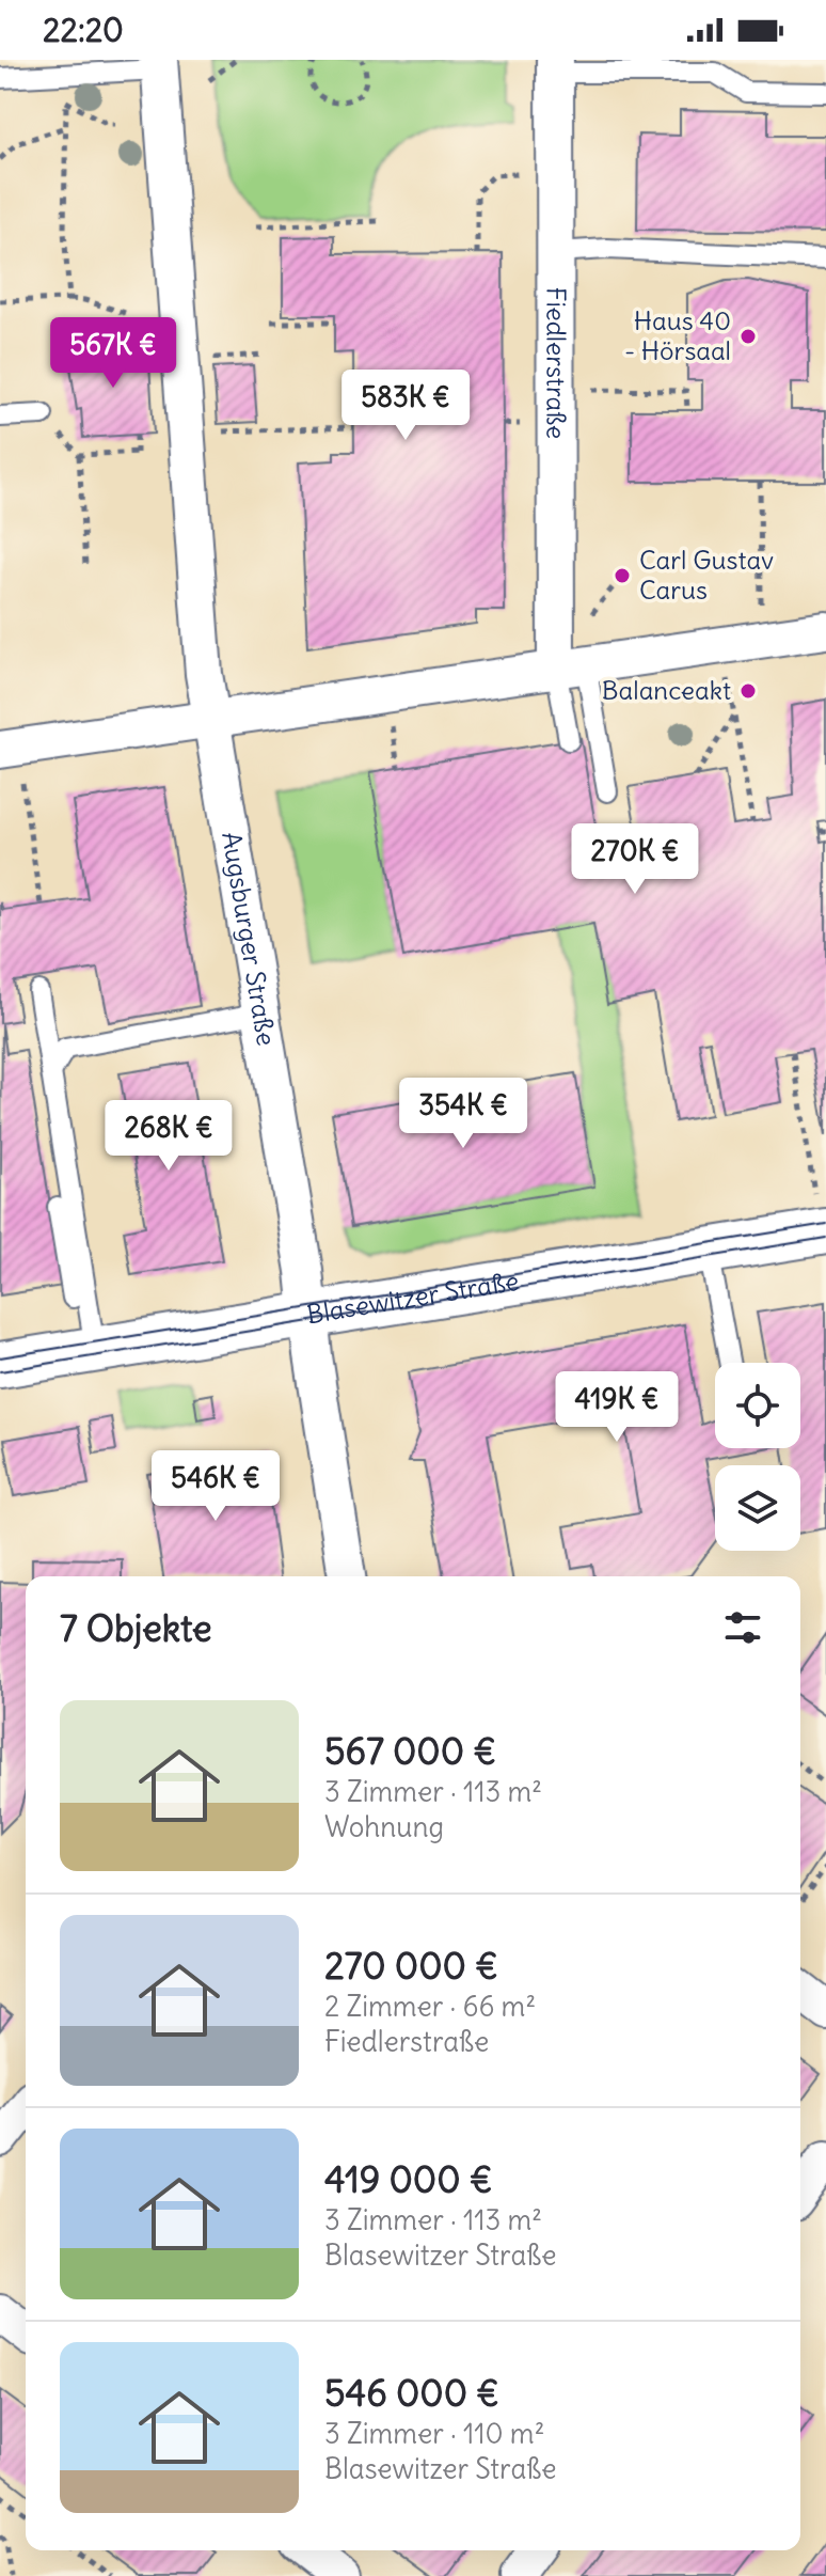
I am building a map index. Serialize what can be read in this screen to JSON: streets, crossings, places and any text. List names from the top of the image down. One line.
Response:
{"streets":{"street":["Fiedlerstraße","Augsburger Straße","Blasewitzer Straße"]},"crossings":[["Augsburger Straße","Blasewitzer Straße"]],"places":["Haus 40 - Hörsaal","Carl Gustav Carus","Balanceakt"],"page":{"status":"22:20","price":["567K €","583K €","270K €","354K €","268K €","419K €","546K €"],"heading":"7 Objekte","list":[{"name":"567 000 €","note":"3 Zimmer · 113 m² · Wohnung"},{"name":"270 000 €","note":"2 Zimmer · 66 m² · Fiedlerstraße"},{"name":"419 000 €","note":"3 Zimmer · 113 m² · Blasewitzer Straße"},{"name":"546 000 €","note":"3 Zimmer · 110 m² · Blasewitzer Straße"}]}}
